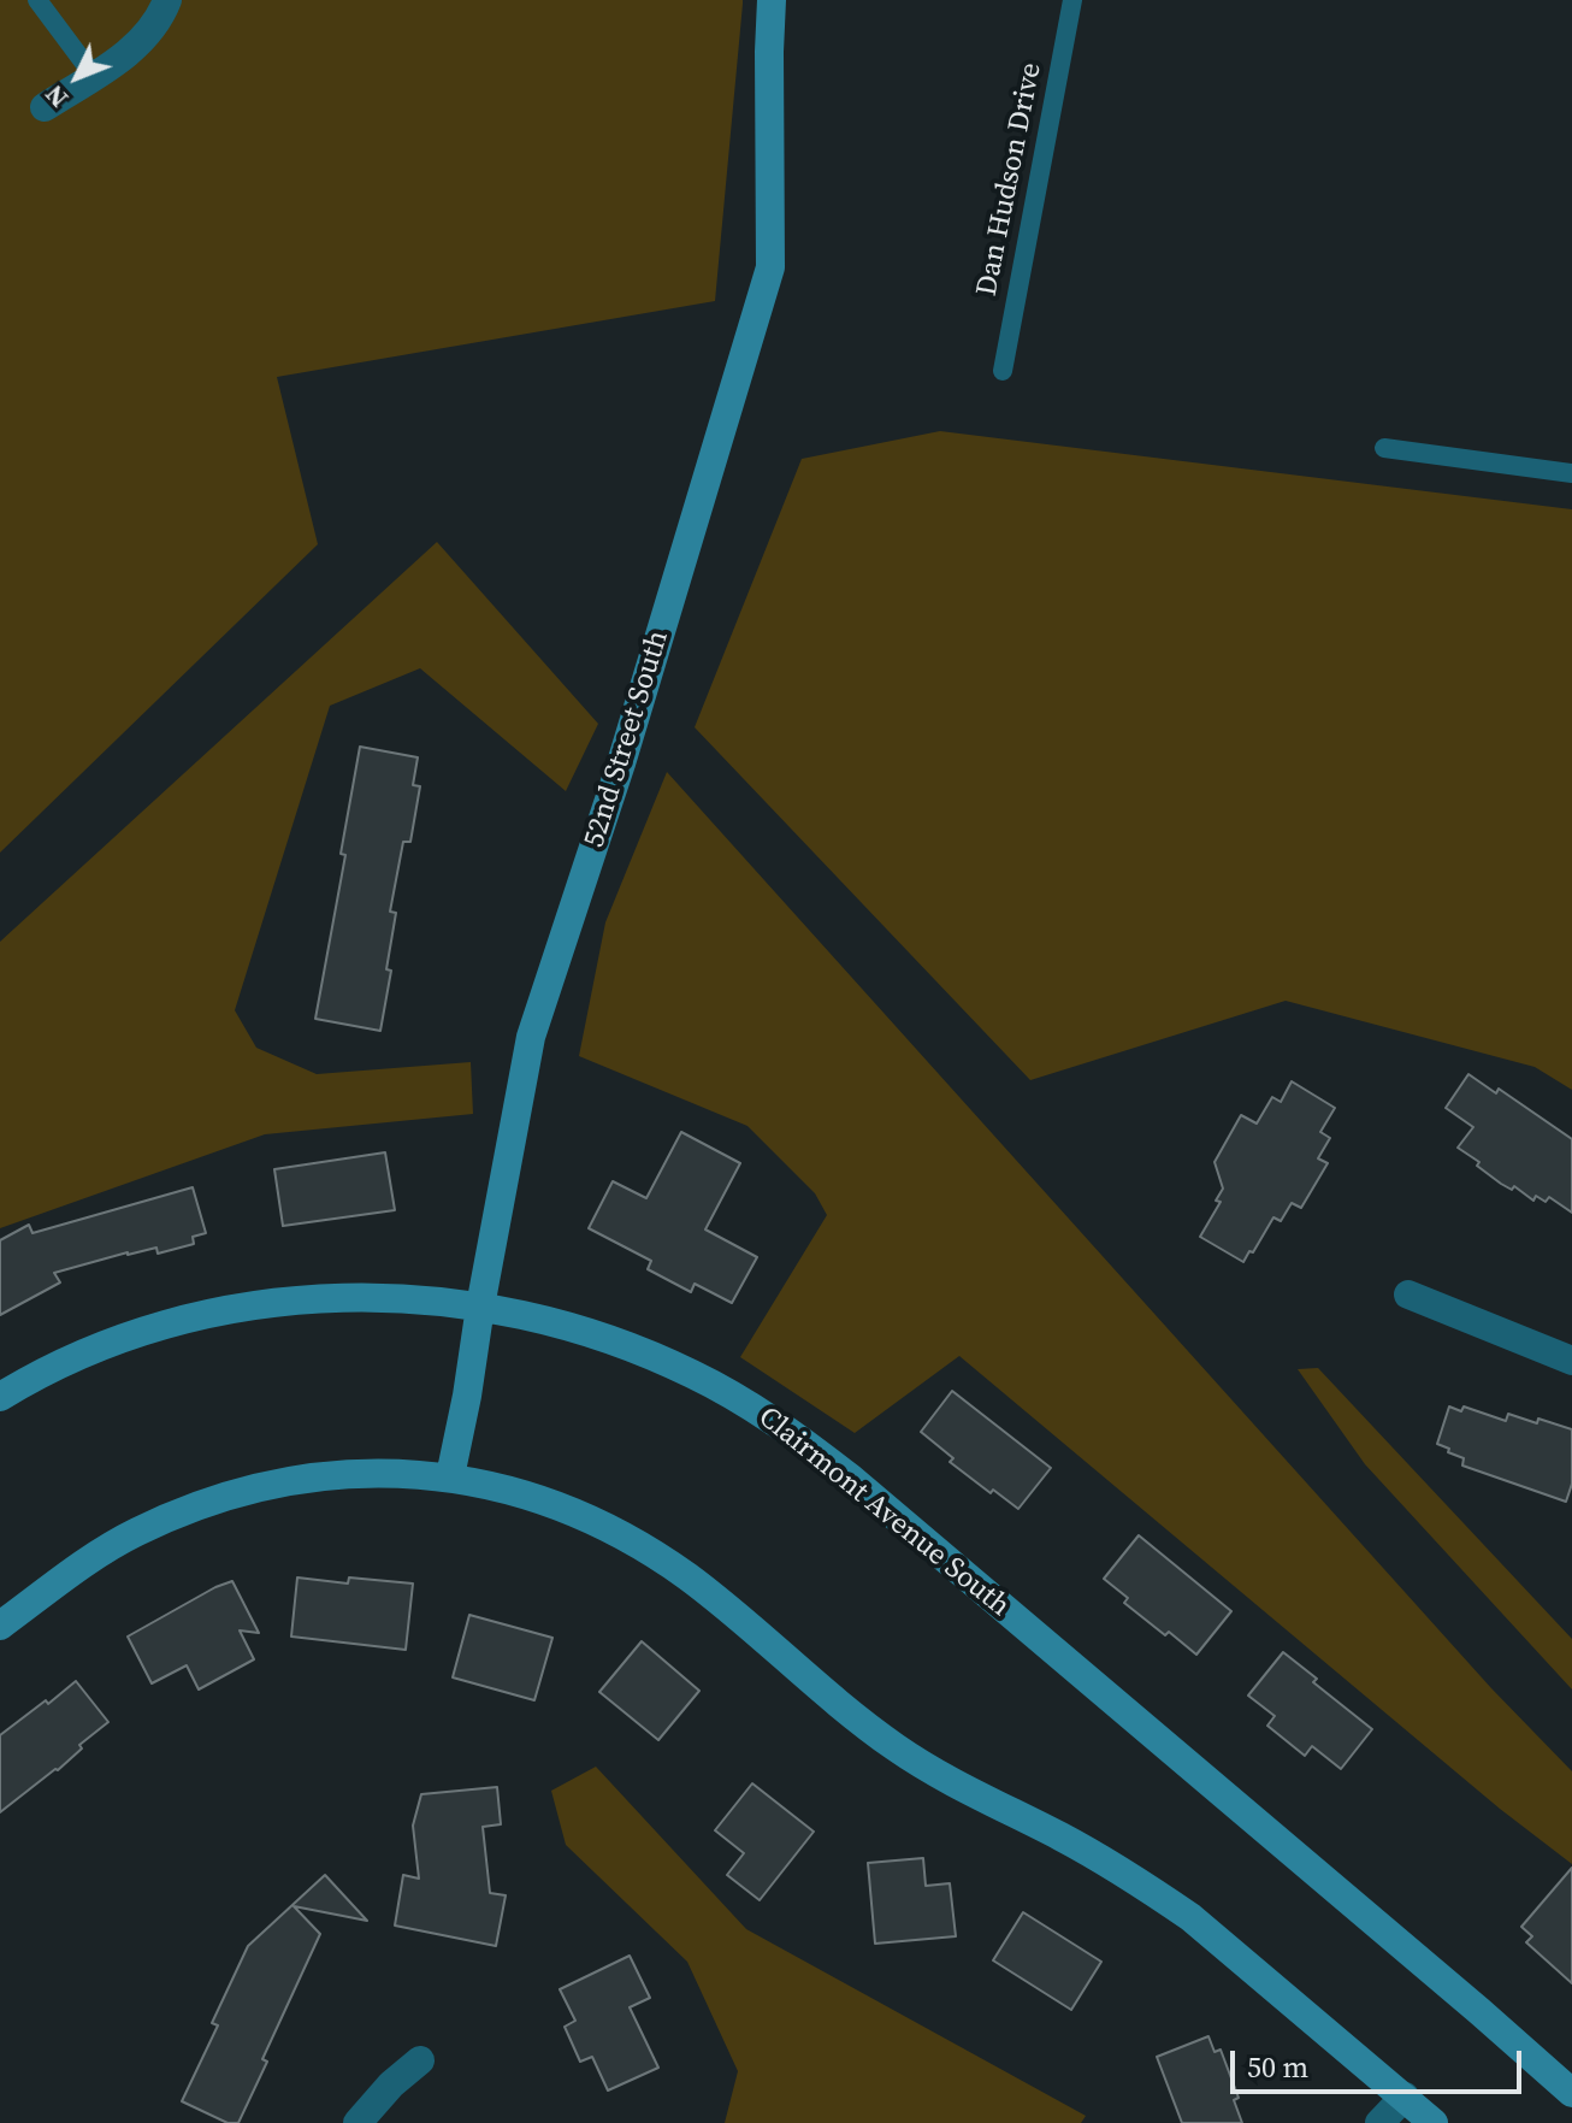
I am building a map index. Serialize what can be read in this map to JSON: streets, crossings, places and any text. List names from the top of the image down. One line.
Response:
{"streets":{"street":["52nd Street South","Clairmont Avenue South"],"lane":["Dan Hudson Drive"]},"crossings":[["52nd Street South","Clairmont Avenue South"]],"scale_bar":"50 m","north":"bottom left"}
